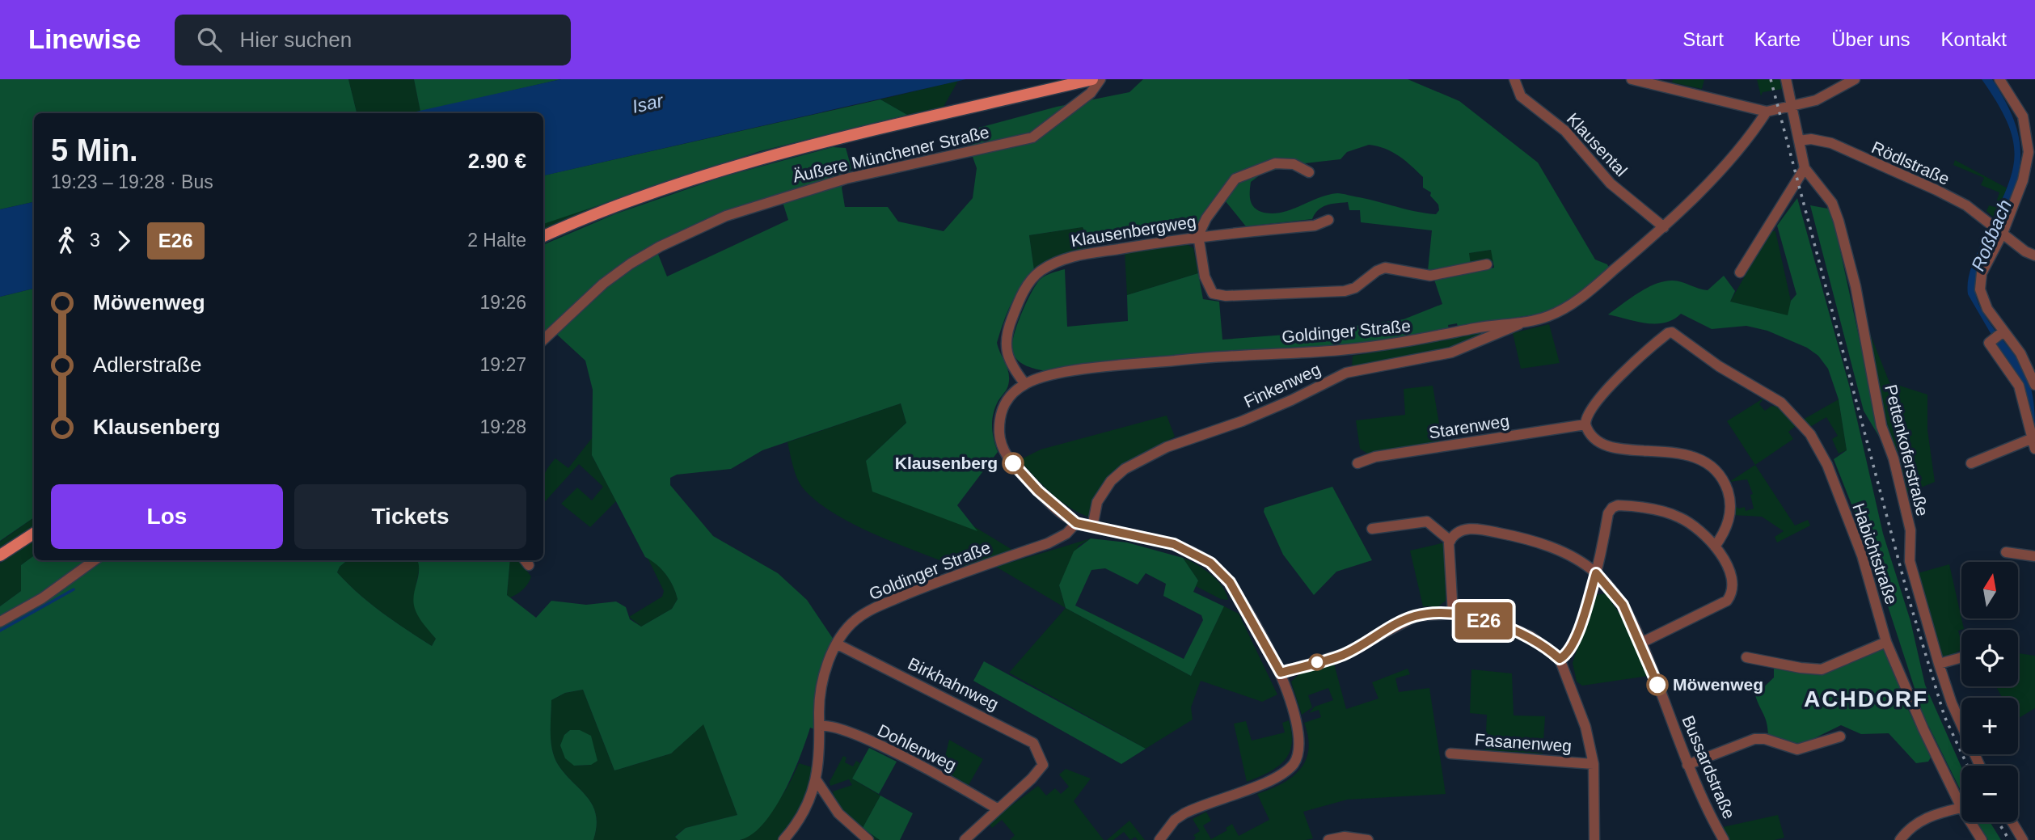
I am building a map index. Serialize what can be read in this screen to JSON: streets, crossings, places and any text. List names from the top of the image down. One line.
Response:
{"streets":{"street":["Klausental","Äußere Münchener Straße","Rödlstraße","Klausenbergweg","Goldinger Straße","Finkenweg","Starenweg","Pettenkoferstraße","Habichtstraße","Birkhahnweg","Fasanenweg","Dohlenweg","Bussardstraße"]},"crossings":[["Klausental","Goldinger Straße"],["Rödlstraße","Pettenkoferstraße"],["Klausenbergweg","Goldinger Straße"],["Goldinger Straße","Finkenweg"],["Goldinger Straße","Birkhahnweg"],["Goldinger Straße","Dohlenweg"],["Starenweg","Habichtstraße"],["Birkhahnweg","Dohlenweg"]],"districts":["ACHDORF"],"water":["Isar","Roßbach"],"places":["Klausenberg","Möwenweg"],"lines":["bus line E26"],"north":"top","page":{"header":"Linewise","search":"Hier suchen","nav":["Start","Karte","Über uns","Kontakt"],"on_map":"E26","heading":["5 Min.","19:23 – 19:28 · Bus","2.90 €"],"legs":["3","E26","2 Halte"],"list":[{"name":"Möwenweg","value":"19:26"},{"name":"Adlerstraße","value":"19:27"},{"name":"Klausenberg","value":"19:28"}],"buttons":["Los","Tickets"],"map_buttons":["+","−"]}}
